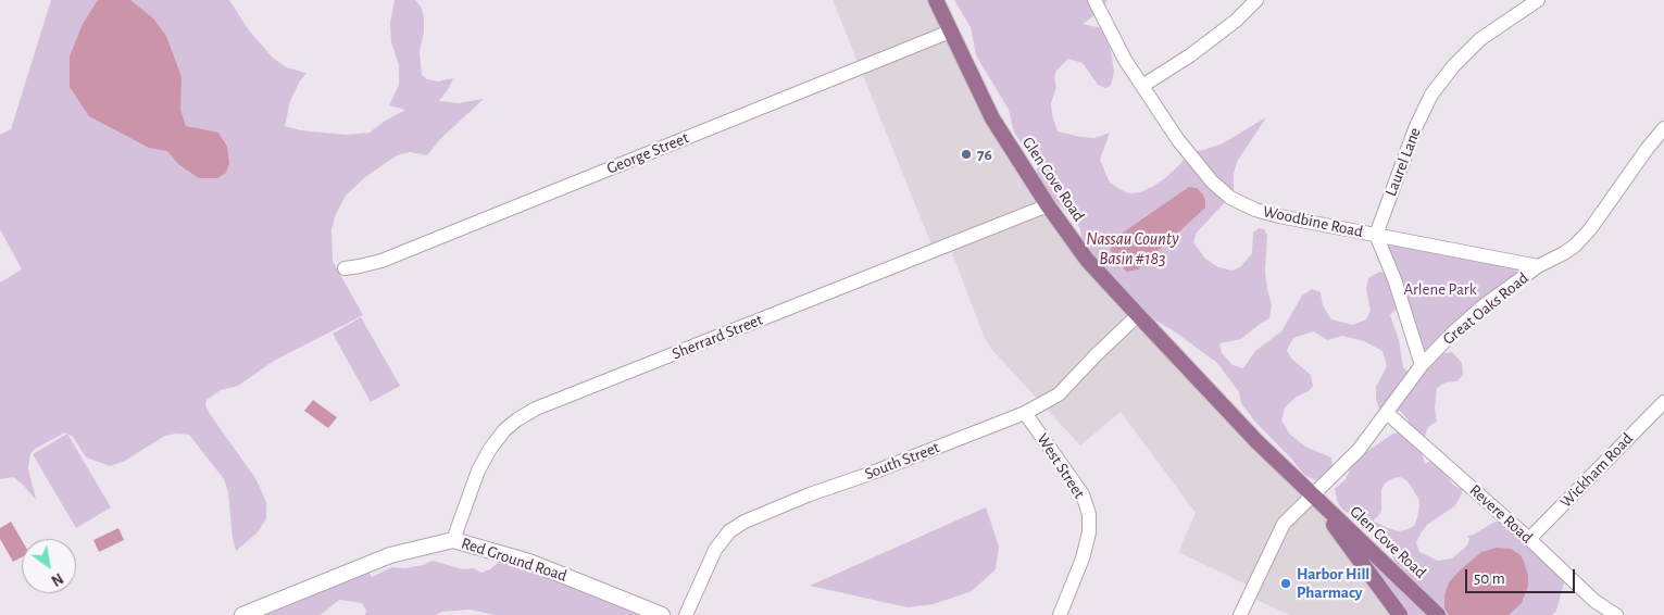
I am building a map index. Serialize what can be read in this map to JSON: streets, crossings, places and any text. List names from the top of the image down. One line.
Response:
{"streets":{"main road":["Glen Cove Road"],"street":["George Street","Laurel Lane","Woodbine Road","Great Oaks Road","Sherrard Street","South Street","West Street","Wickham Road","Revere Road","Red Ground Road"]},"crossings":[["George Street","Glen Cove Road"],["Laurel Lane","Woodbine Road"],["Glen Cove Road","Great Oaks Road"],["Glen Cove Road","Sherrard Street"],["Glen Cove Road","South Street"],["Woodbine Road","Great Oaks Road"],["Great Oaks Road","Revere Road"],["Sherrard Street","Red Ground Road"],["South Street","West Street"],["Wickham Road","Revere Road"]],"water":["Nassau County Basin #183"],"parks":["Arlene Park"],"places":["76","Harbor Hill Pharmacy"],"scale_bar":"50 m","north":"bottom right"}
